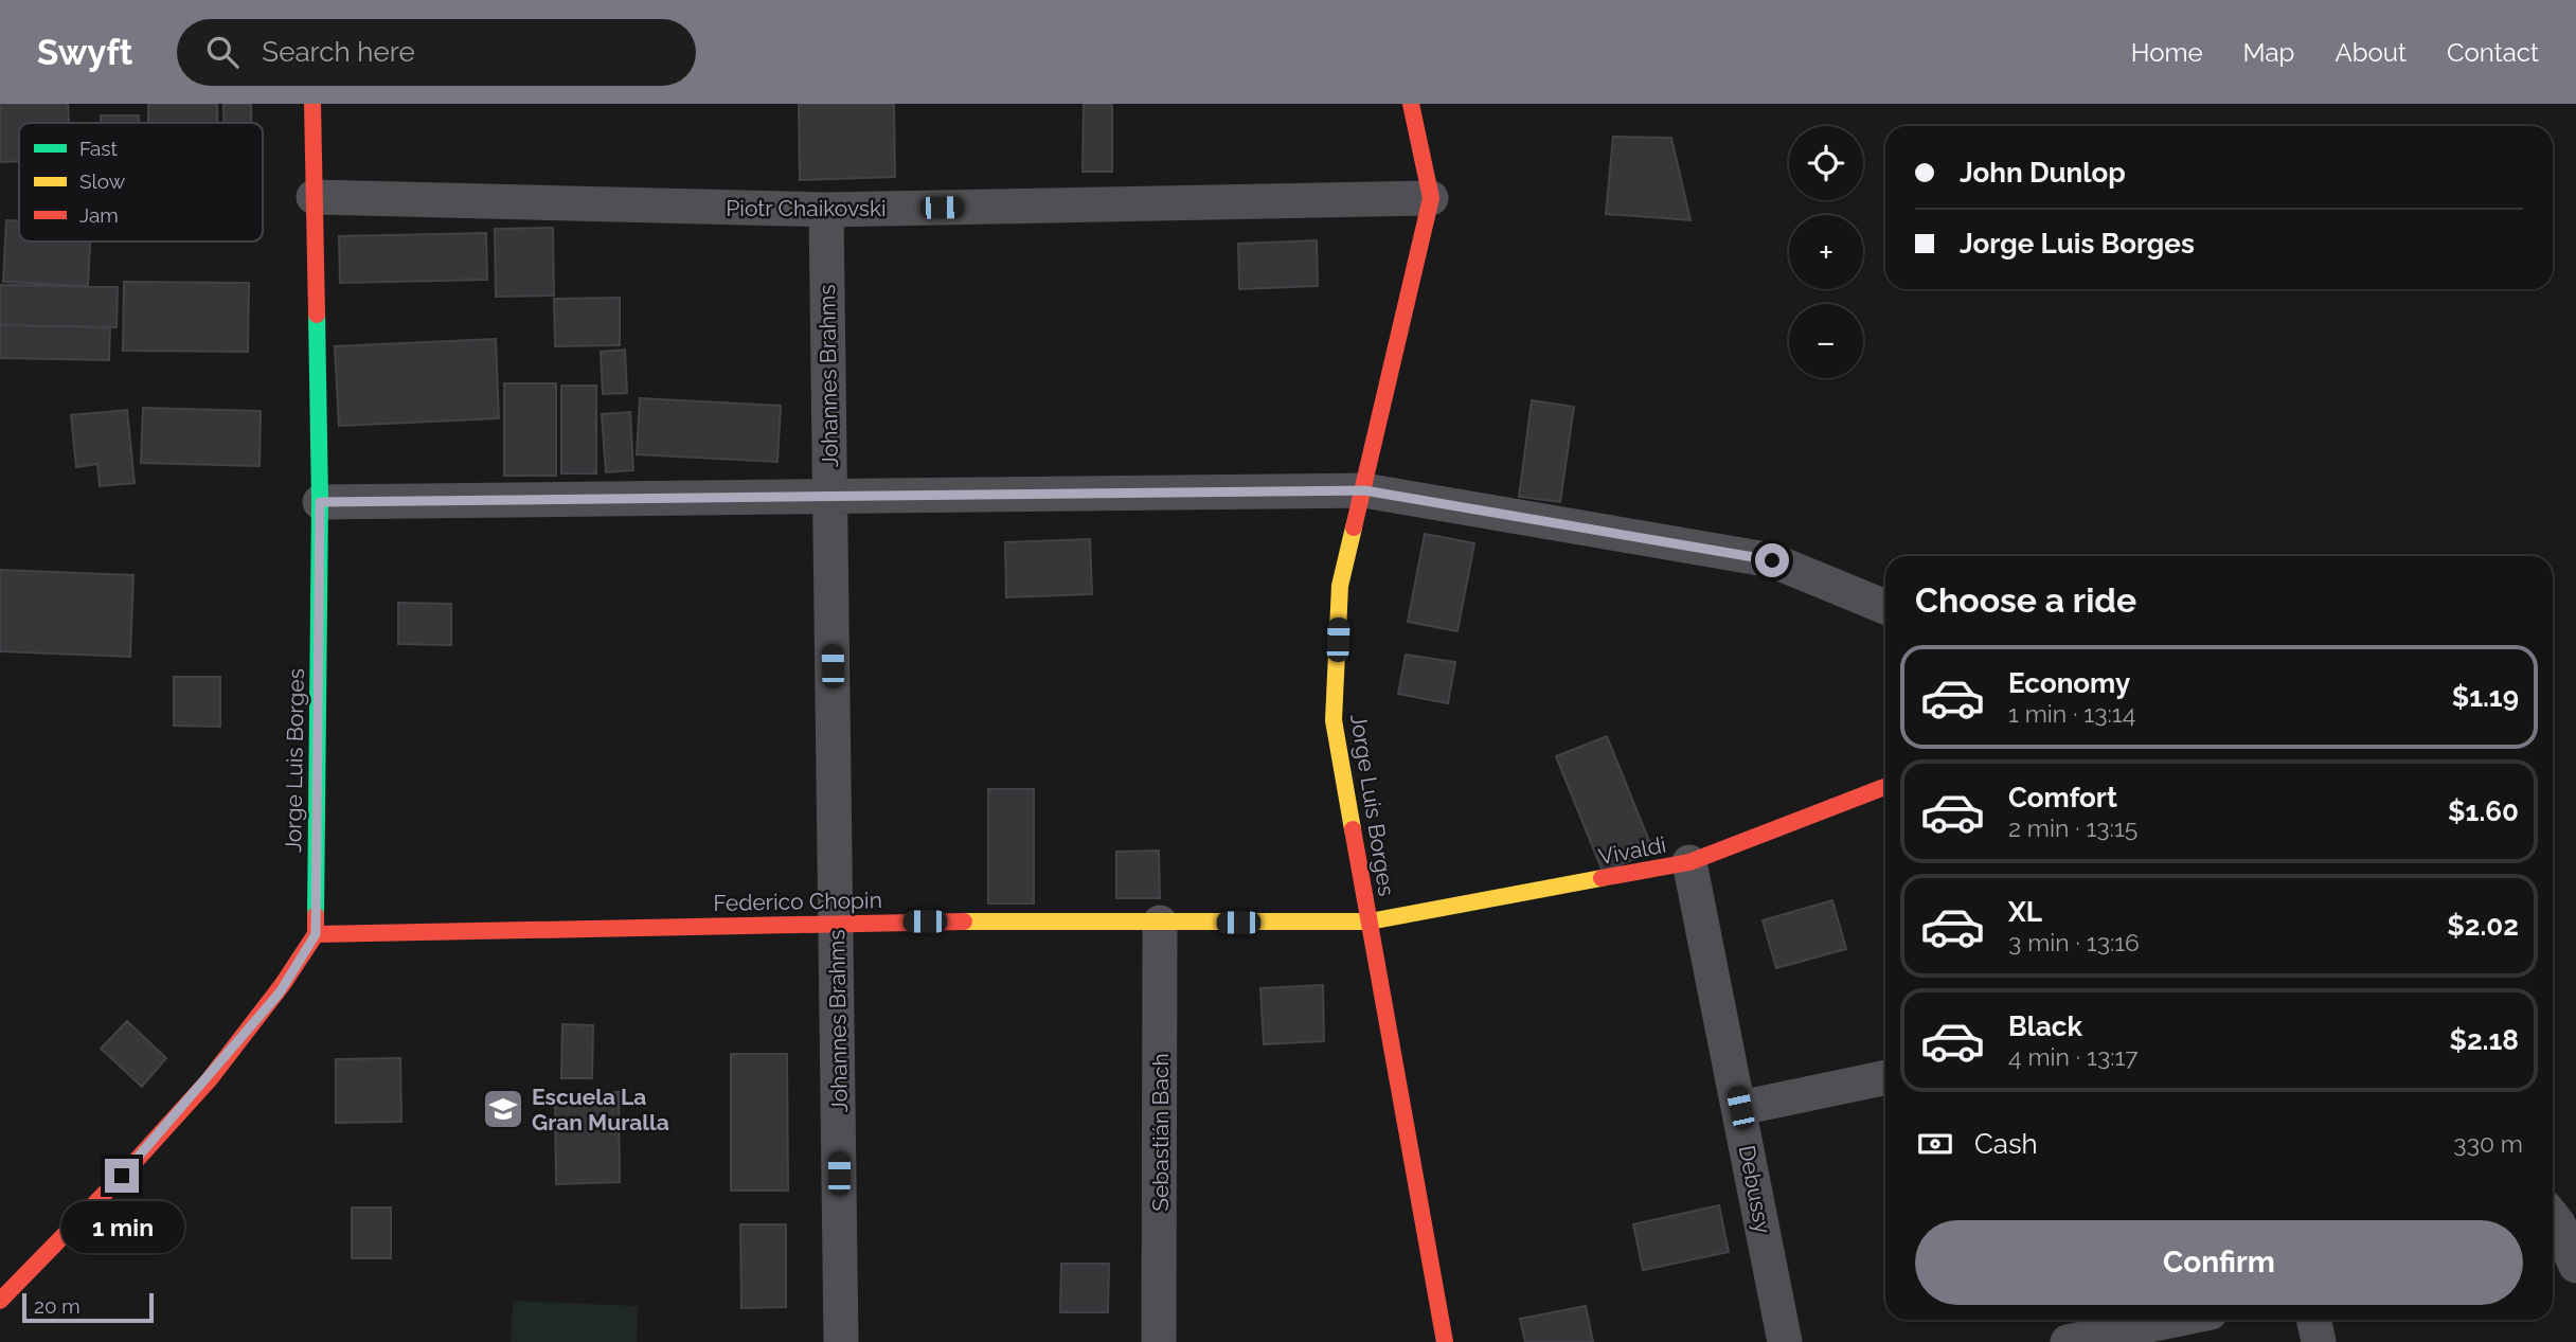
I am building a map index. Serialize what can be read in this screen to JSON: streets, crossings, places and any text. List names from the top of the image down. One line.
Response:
{"streets":{"street":["Piotr Chaikovski","Johannes Brahms","Jorge Luis Borges","Vivaldi","Federico Chopin","Sebastián Bach","Debussy"]},"crossings":[["Piotr Chaikovski","Johannes Brahms"],["Piotr Chaikovski","Jorge Luis Borges"],["Johannes Brahms","Federico Chopin"],["Jorge Luis Borges","Vivaldi"],["Jorge Luis Borges","Federico Chopin"],["Vivaldi","Federico Chopin"],["Vivaldi","Debussy"],["Federico Chopin","Sebastián Bach"]],"places":{"school or university":["Escuela La Gran Muralla"]},"legend":["Fast","Slow","Jam"],"scale_bar":"20 m","page":{"header":"Swyft","search":"Search here","nav":["Home","Map","About","Contact"],"map_buttons":["+","−"],"banner":["John Dunlop","Jorge Luis Borges"],"heading":"Choose a ride","list":[{"name":"Economy","note":"1 min · 13:14","value":"$1.19"},{"name":"Comfort","note":"2 min · 13:15","value":"$1.60"},{"name":"XL","note":"3 min · 13:16","value":"$2.02"},{"name":"Black","note":"4 min · 13:17","value":"$2.18"}],"pay":["Cash","330 m"],"bubble":"1 min","buttons":"Confirm","scale":"20 m"}}
